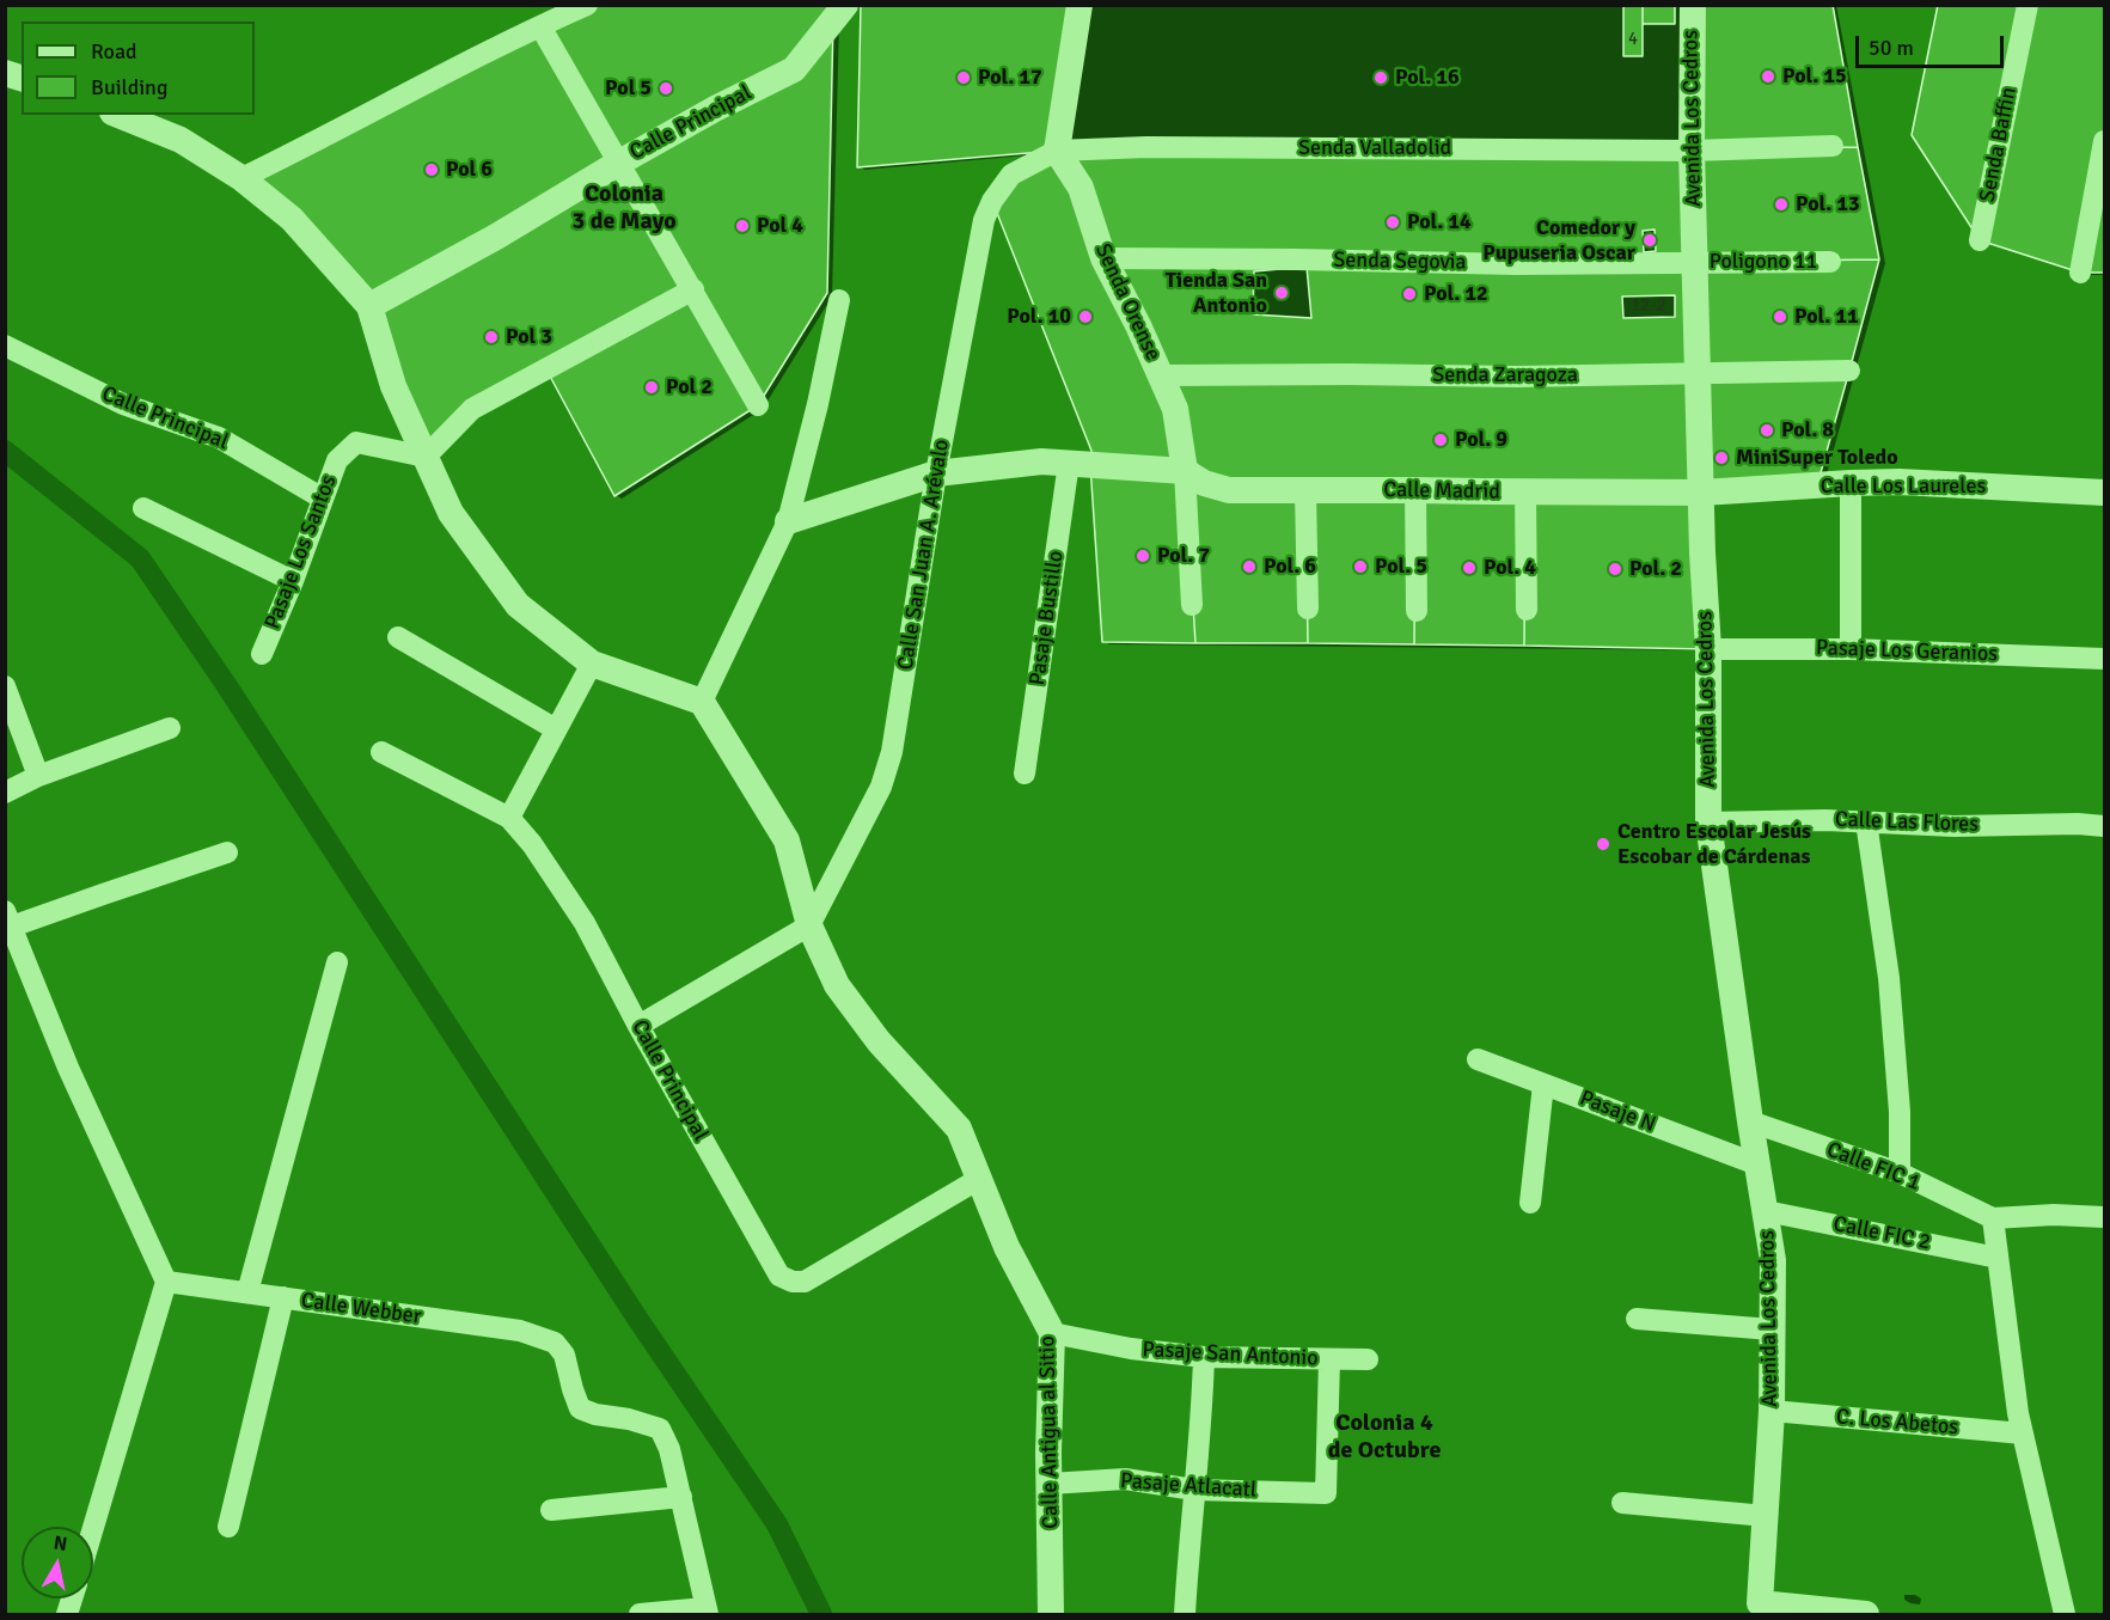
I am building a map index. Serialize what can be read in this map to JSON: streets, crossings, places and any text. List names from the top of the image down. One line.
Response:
{"streets":{"street":["Avenida Los Cedros","Calle Principal","Senda Baffin","Senda Valladolid","Senda Segovia","Poligono 11","Senda Orense","Senda Zaragoza","Calle Los Laureles","Calle Madrid","Pasaje Los Santos","Calle San Juan A. Arévalo","Pasaje Bustillo","Pasaje Los Geranios","Calle Las Flores","Pasaje N","Calle FIC 1","Calle FIC 2","Calle Webber","Pasaje San Antonio","C. Los Abetos","Calle Antigua al Sitio","Pasaje Atlacatl"]},"crossings":[["Avenida Los Cedros","Senda Valladolid"],["Avenida Los Cedros","Senda Segovia"],["Avenida Los Cedros","Poligono 11"],["Avenida Los Cedros","Senda Zaragoza"],["Avenida Los Cedros","Calle Los Laureles"],["Avenida Los Cedros","Calle Madrid"],["Avenida Los Cedros","Pasaje Los Geranios"],["Avenida Los Cedros","Calle Las Flores"],["Avenida Los Cedros","Pasaje N"],["Avenida Los Cedros","Calle FIC 1"],["Avenida Los Cedros","Calle FIC 2"],["Avenida Los Cedros","C. Los Abetos"],["Calle Principal","Pasaje Los Santos"],["Calle Principal","Calle Antigua al Sitio"],["Senda Valladolid","Senda Orense"],["Senda Valladolid","Calle San Juan A. Arévalo"],["Senda Segovia","Poligono 11"],["Senda Segovia","Senda Orense"],["Senda Orense","Senda Zaragoza"],["Senda Orense","Calle Madrid"],["Senda Orense","Calle San Juan A. Arévalo"],["Calle Los Laureles","Calle Madrid"],["Calle San Juan A. Arévalo","Calle Antigua al Sitio"],["Pasaje San Antonio","Calle Antigua al Sitio"],["Pasaje San Antonio","Pasaje Atlacatl"],["Calle Antigua al Sitio","Pasaje Atlacatl"]],"districts":["Colonia 3 de Mayo","Colonia 4 de Octubre"],"places":["Pol. 15","Pol. 17","Pol. 16","Pol 5","Pol 6","Pol. 13","Pol. 14","Pol 4","Comedor y Pupuseria Oscar","Tienda San Antonio","Pol. 12","Pol. 10","Pol. 11","Pol 3","Pol 2","Pol. 8","Pol. 9","MiniSuper Toledo","Pol. 7","Pol. 6","Pol. 5","Pol. 4","Pol. 2","Centro Escolar Jesús Escobar de Cárdenas"],"house_numbers":["4","12-2"],"legend":["Road","Building"],"scale_bar":"50 m","north":"top"}
